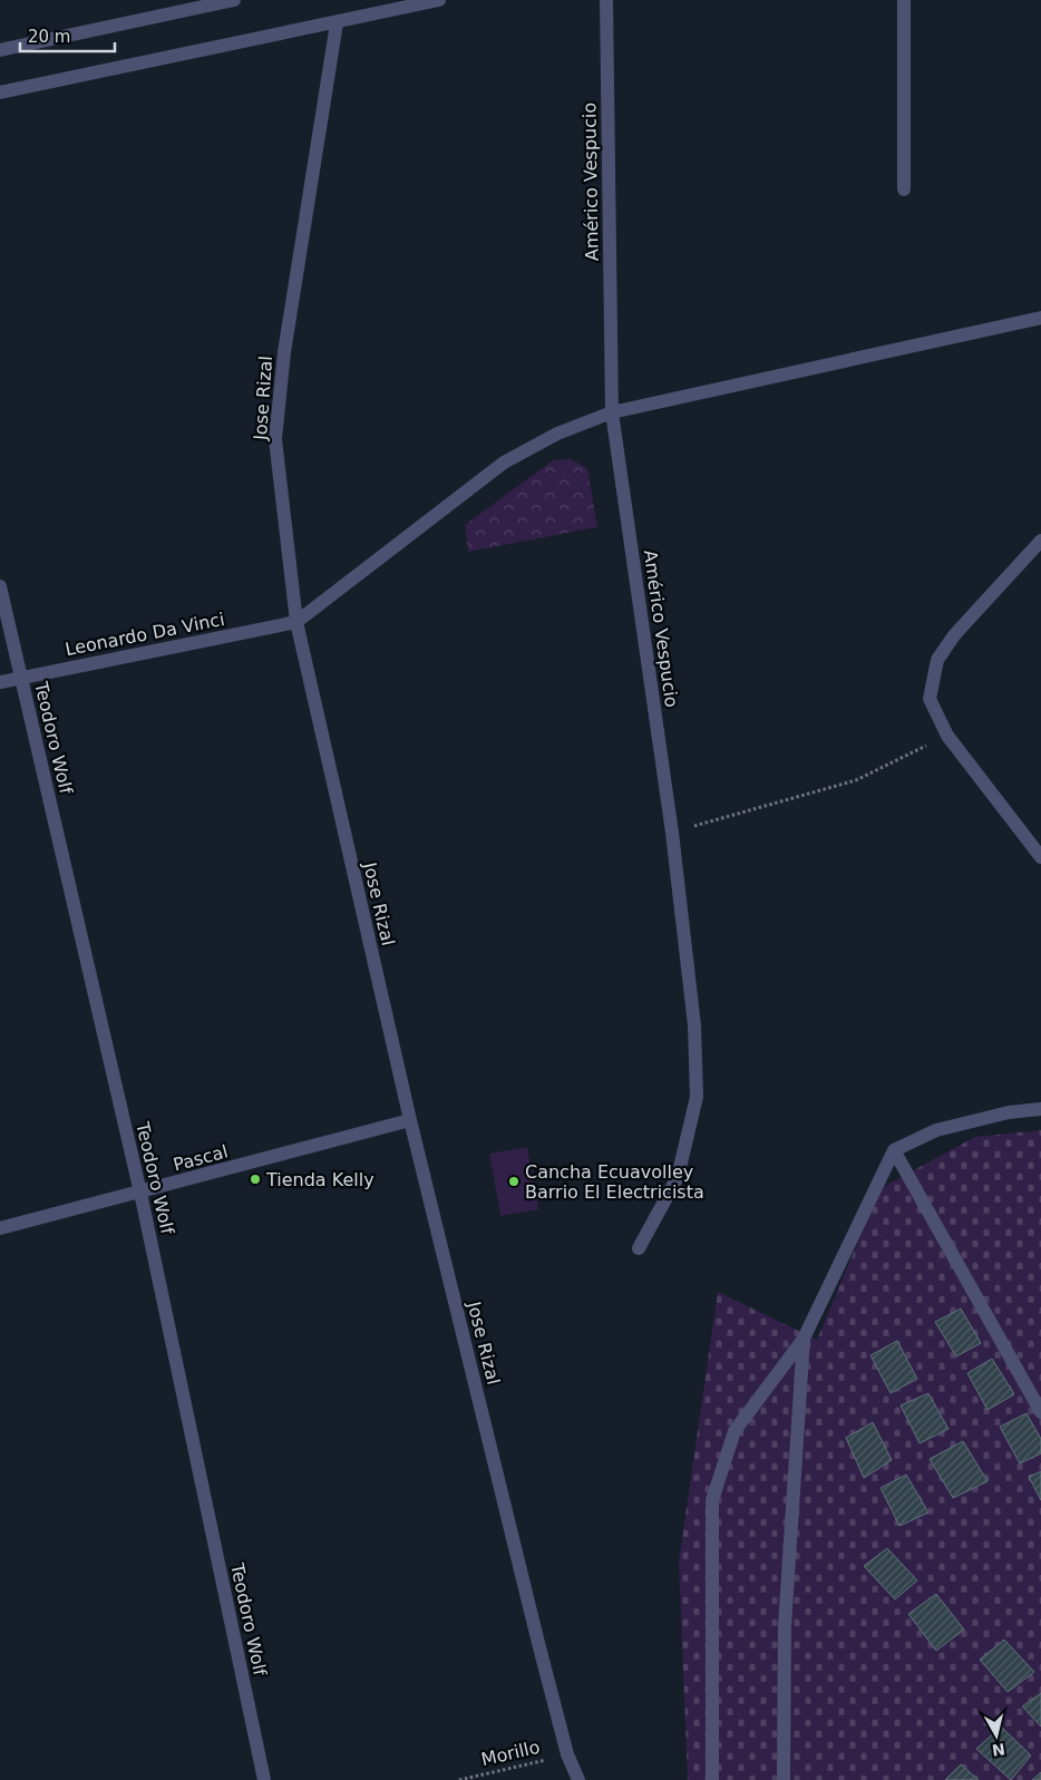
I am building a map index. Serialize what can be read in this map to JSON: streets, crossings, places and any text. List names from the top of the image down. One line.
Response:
{"streets":{"street":["Américo Vespucio","Jose Rizal","Leonardo Da Vinci","Teodoro Wolf","Pascal"],"path":["Morillo"]},"crossings":[["Jose Rizal","Leonardo Da Vinci"],["Jose Rizal","Pascal"],["Jose Rizal","Morillo"],["Leonardo Da Vinci","Teodoro Wolf"],["Teodoro Wolf","Pascal"]],"places":["Tienda Kelly","Cancha Ecuavolley Barrio El Electricista"],"scale_bar":"20 m","north":"bottom"}
